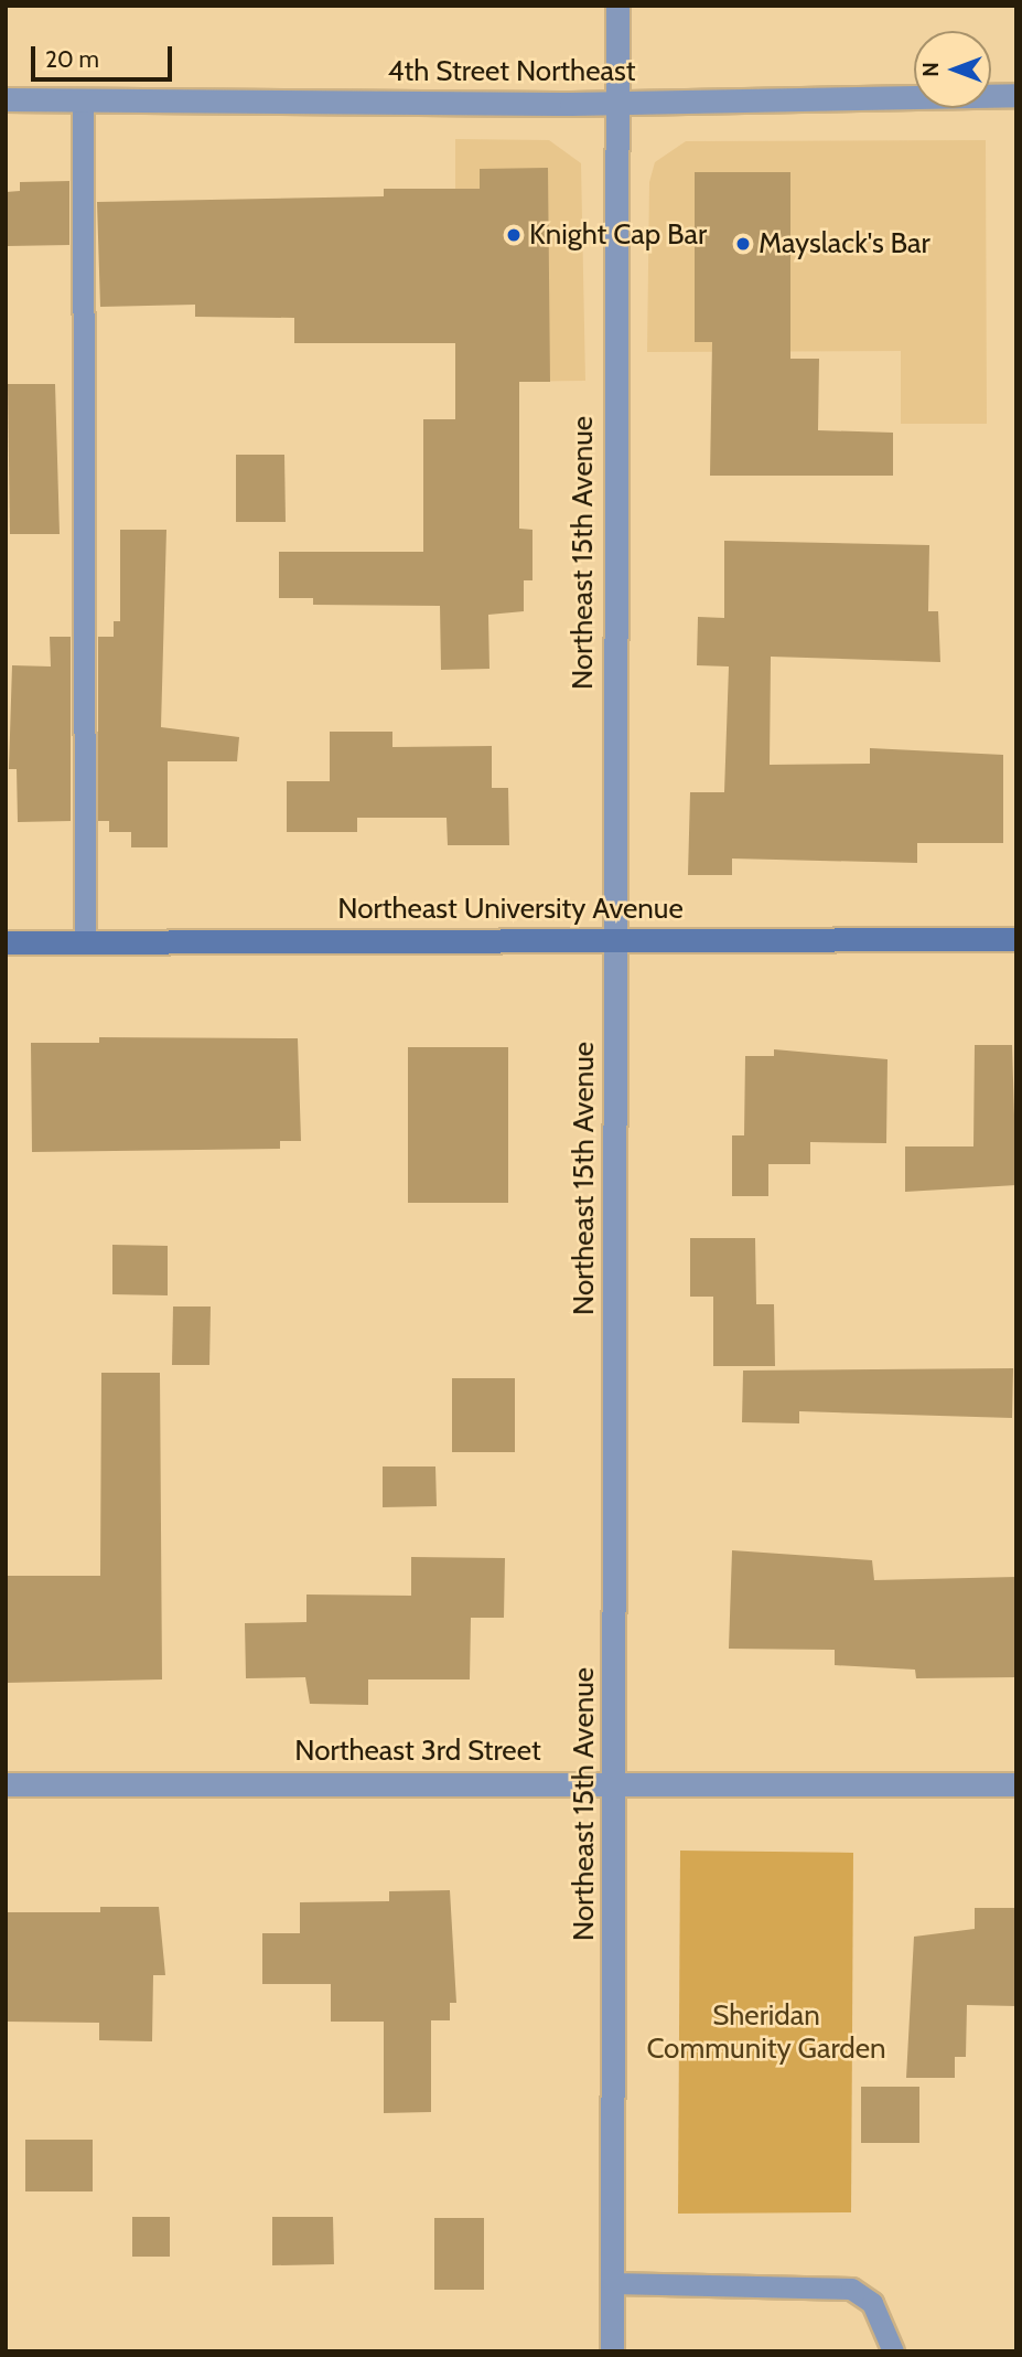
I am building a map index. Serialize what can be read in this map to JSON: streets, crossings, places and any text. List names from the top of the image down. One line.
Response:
{"streets":{"main road":["Northeast University Avenue"],"street":["4th Street Northeast","Northeast 15th Avenue","Northeast 3rd Street"]},"crossings":[["4th Street Northeast","Northeast 15th Avenue"],["Northeast 15th Avenue","Northeast University Avenue"],["Northeast 15th Avenue","Northeast 3rd Street"]],"parks":["Sheridan Community Garden"],"places":["Knight Cap Bar","Mayslack's Bar"],"scale_bar":"20 m","north":"left"}
